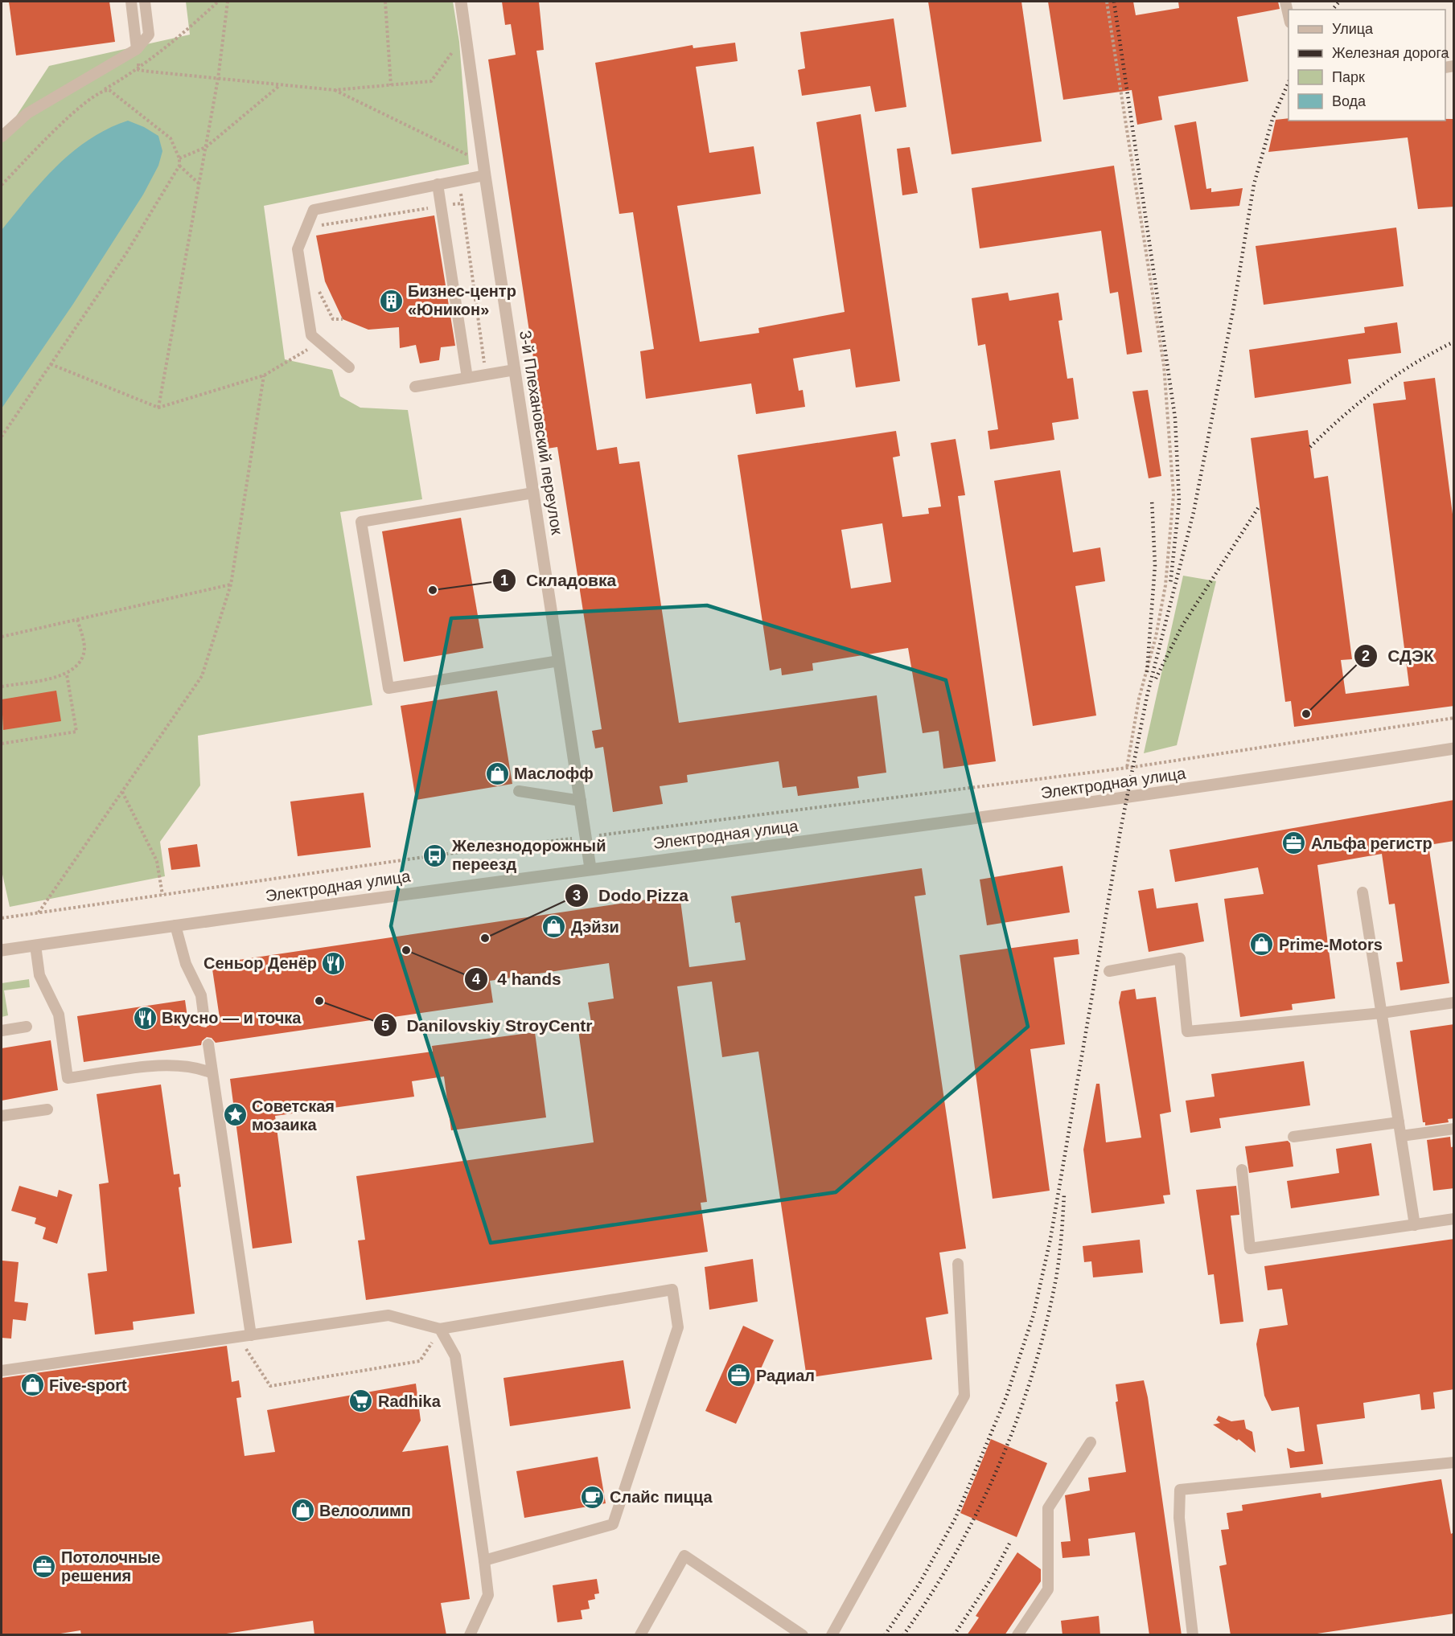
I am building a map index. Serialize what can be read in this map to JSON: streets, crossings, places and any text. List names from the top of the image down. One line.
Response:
{"streets":{"street":["3-й Плехановский переулок","Электродная улица"]},"crossings":[["3-й Плехановский переулок","Электродная улица"]],"places":{"building":["Бизнес-центр «Юникон»"],"other":["Складовка","СДЭК","Dodo Pizza","4 hands","Danilovskiy StroyCentr"],"shop":["Маслофф","Дэйзи","Prime-Motors","Five-sport","Велоолимп"],"office":["Альфа регистр","Радиал","Потолочные решения"],"bus stop":["Железнодорожный переезд"],"restaurant":["Сеньор Денёр","Вкусно — и точка"],"place":["Советская мозаика"],"supermarket":["Radhika"],"cafe":["Слайс пицца"]},"legend":["Улица","Железная дорога","Парк","Вода"]}
